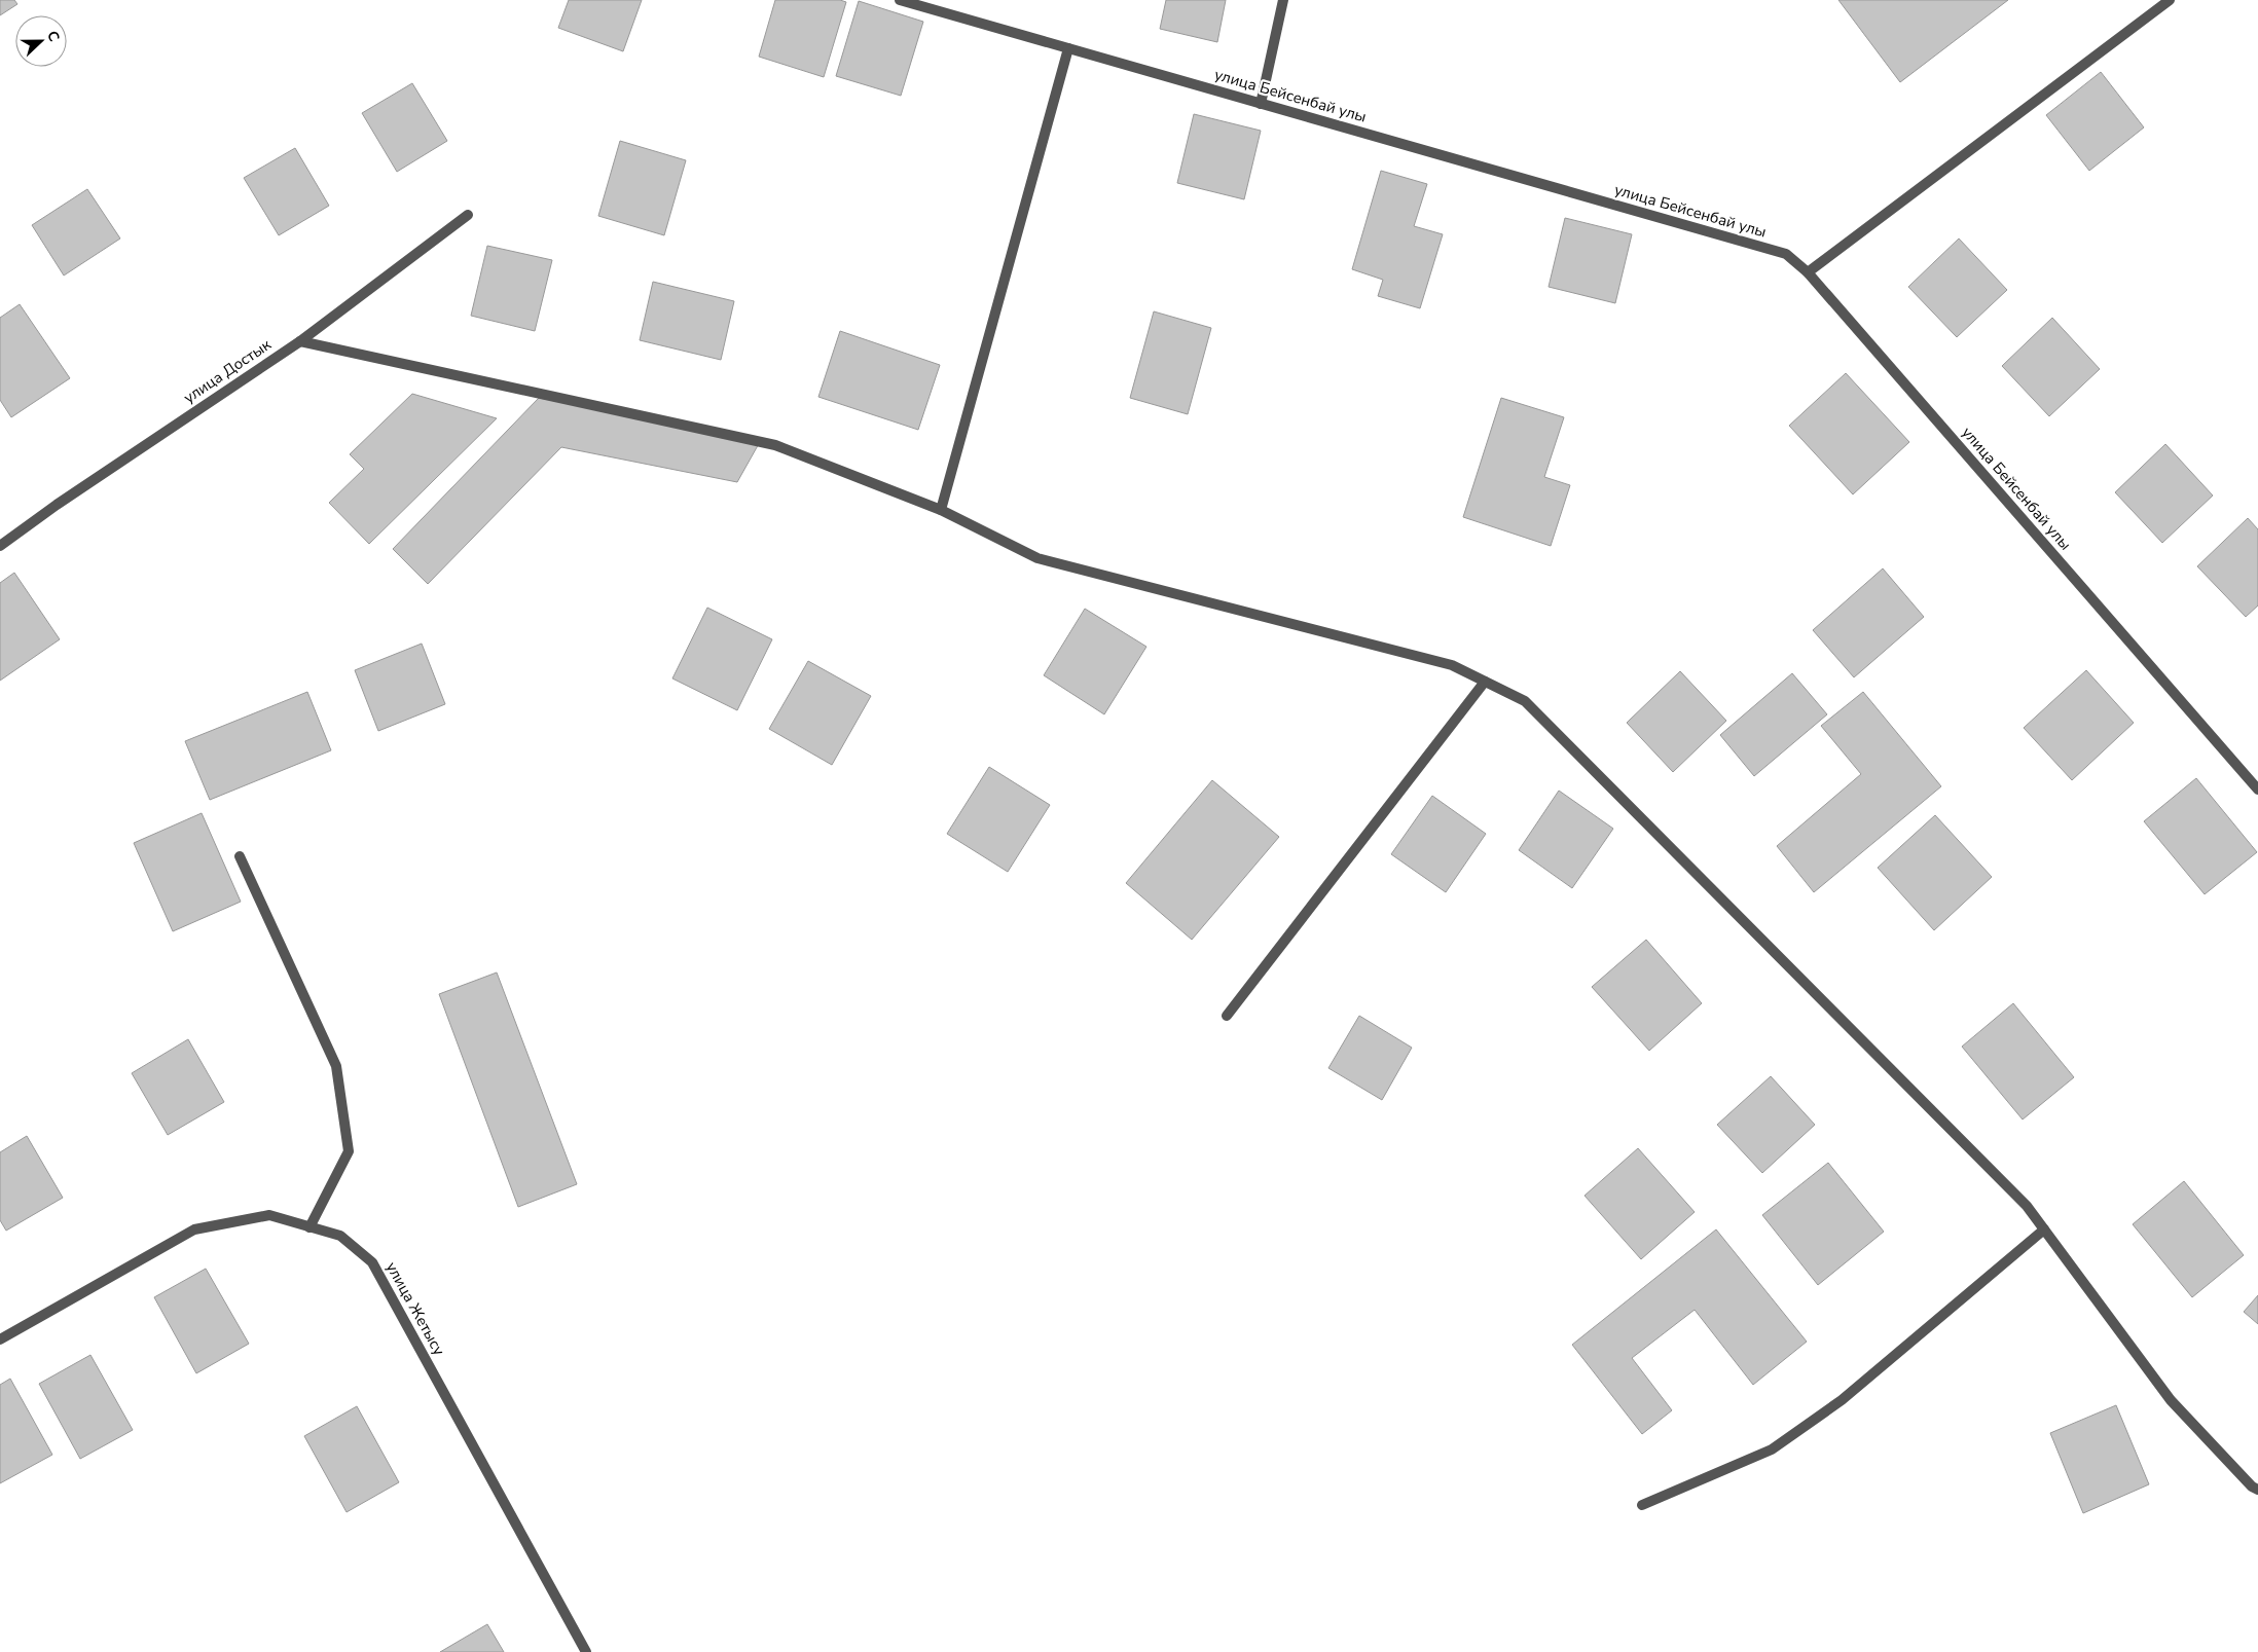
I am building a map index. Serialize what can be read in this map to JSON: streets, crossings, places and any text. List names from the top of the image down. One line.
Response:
{"streets":{"street":["улица Бейсенбай улы","улица Достык","улица Жетысу"]},"north":"right"}
